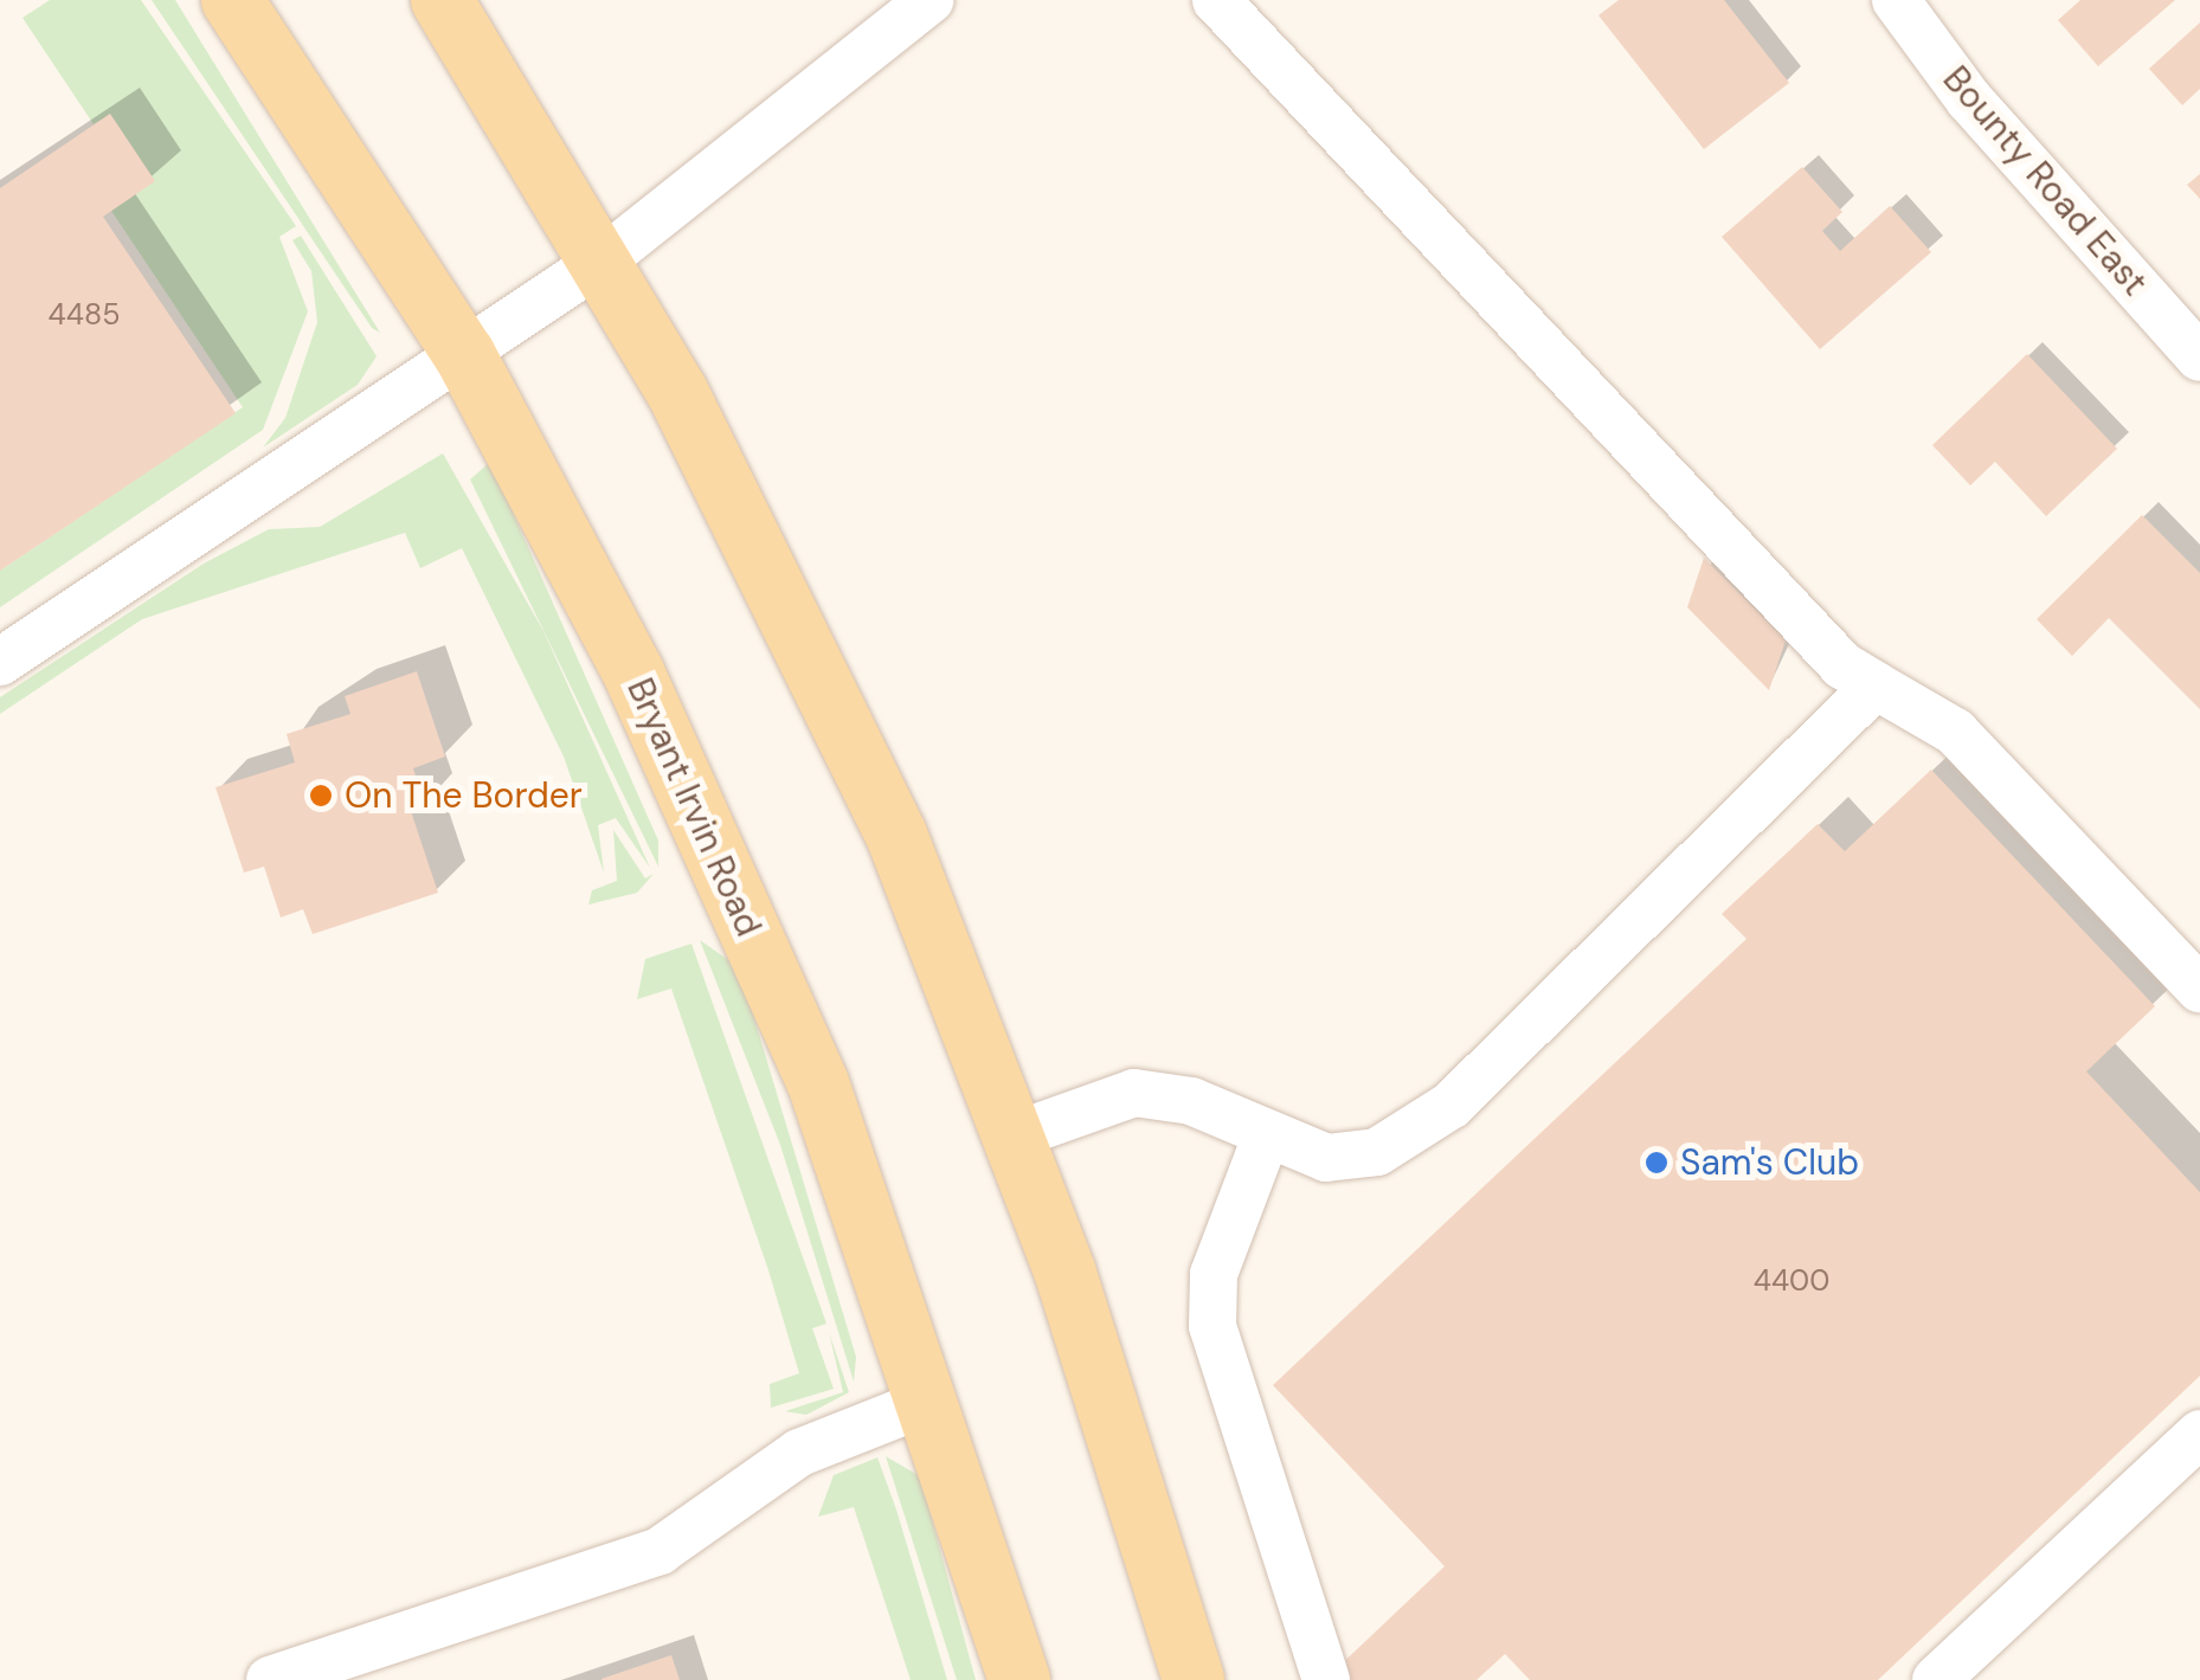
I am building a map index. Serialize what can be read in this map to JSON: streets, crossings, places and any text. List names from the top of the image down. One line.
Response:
{"streets":{"main road":["Bryant Irvin Road"],"street":["Bounty Road East"]},"places":["On The Border","Sam's Club"],"house_numbers":["4485","4400"]}
